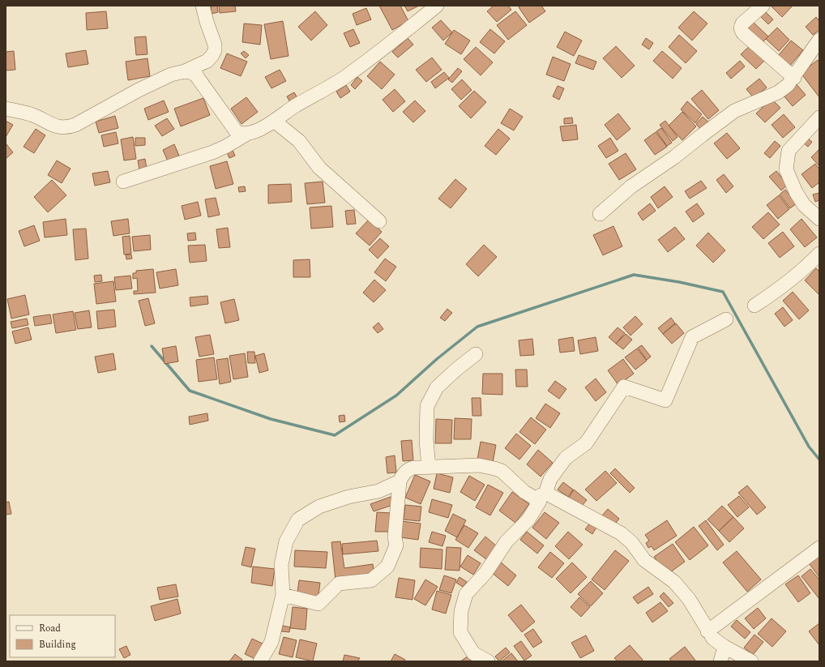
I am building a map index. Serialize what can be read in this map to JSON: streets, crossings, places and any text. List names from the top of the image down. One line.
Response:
{"legend":["Road","Building"]}
